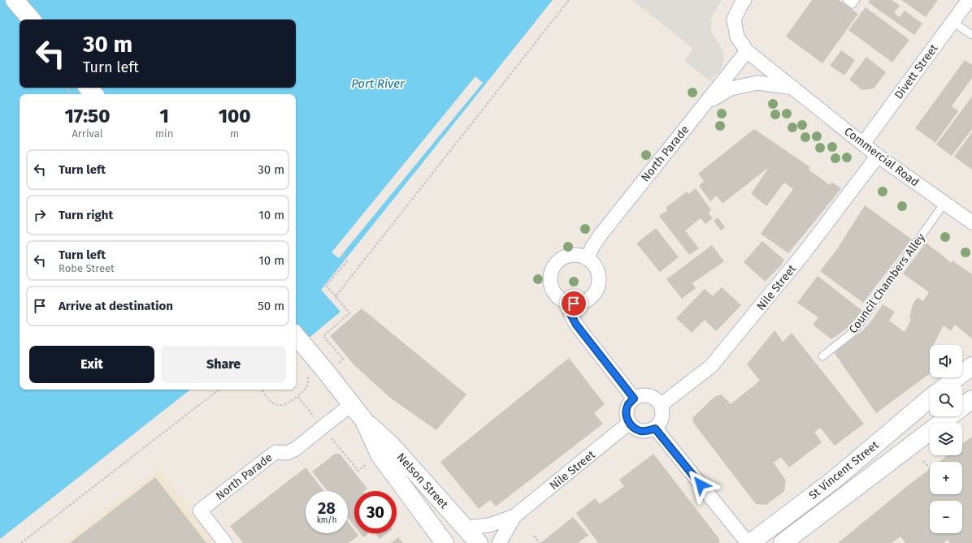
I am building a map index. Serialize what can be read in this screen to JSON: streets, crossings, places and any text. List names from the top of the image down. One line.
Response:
{"streets":{"main road":["St Vincent Street","Nelson Street"],"street":["Divett Street","North Parade","Commercial Road","Nile Street"],"lane":["Council Chambers Alley"]},"crossings":[["Divett Street","Commercial Road"],["North Parade","Commercial Road"],["North Parade","Nelson Street"],["Commercial Road","Council Chambers Alley"],["Commercial Road","Nile Street"],["Nile Street","Nelson Street"]],"water":["Port River"],"page":{"turn":["30 m","Turn left"],"eta":["17:50","Arrival","1","min","100","m"],"list":[{"name":"Turn left","value":"30 m"},{"name":"Turn right","value":"10 m"},{"name":"Turn left","note":"Robe Street","value":"10 m"},{"name":"Arrive at destination","value":"50 m"}],"buttons":["Exit","Share"],"map_buttons":["+","−"],"speed":"28 km/h","limit":"30"}}
